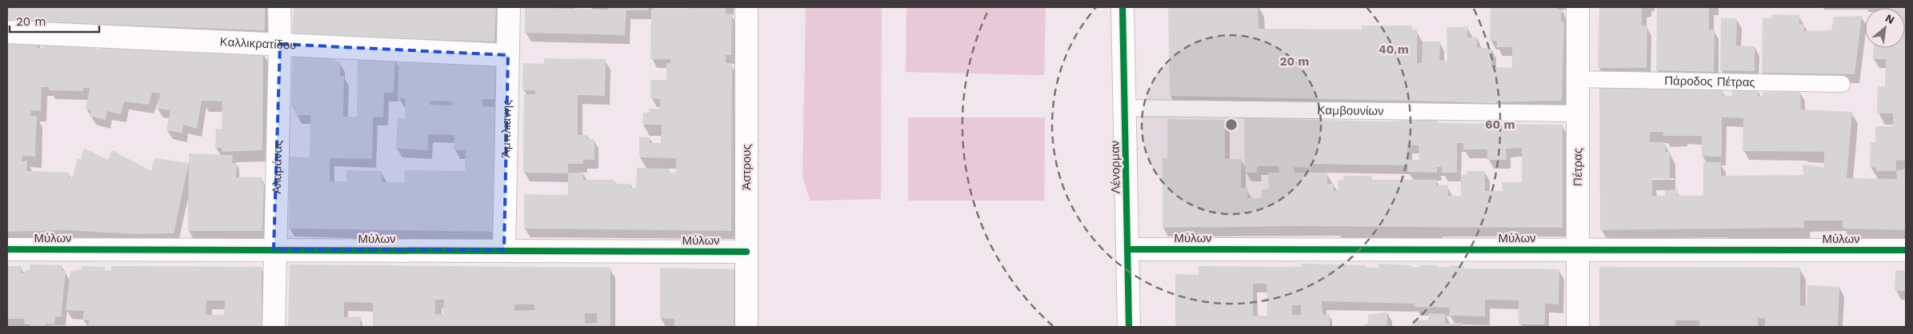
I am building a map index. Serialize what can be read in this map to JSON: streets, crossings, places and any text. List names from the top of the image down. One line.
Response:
{"streets":{"street":["Καλλικρατίδου","Άμπλιανης","Αλαμάνας","Άστρους","Λένορμαν","Πέτρας","Μύλων"],"lane":["Πάροδος Πέτρας","Καμβουνίων"]},"crossings":[["Καλλικρατίδου","Άμπλιανης"],["Καλλικρατίδου","Αλαμάνας"],["Πάροδος Πέτρας","Πέτρας"],["Καμβουνίων","Λένορμαν"],["Καμβουνίων","Πέτρας"],["Άμπλιανης","Μύλων"],["Αλαμάνας","Μύλων"],["Άστρους","Μύλων"],["Λένορμαν","Μύλων"],["Πέτρας","Μύλων"]],"scale_bar":"20 m","north":"top right","rings":["40 m","20 m","60 m"]}
